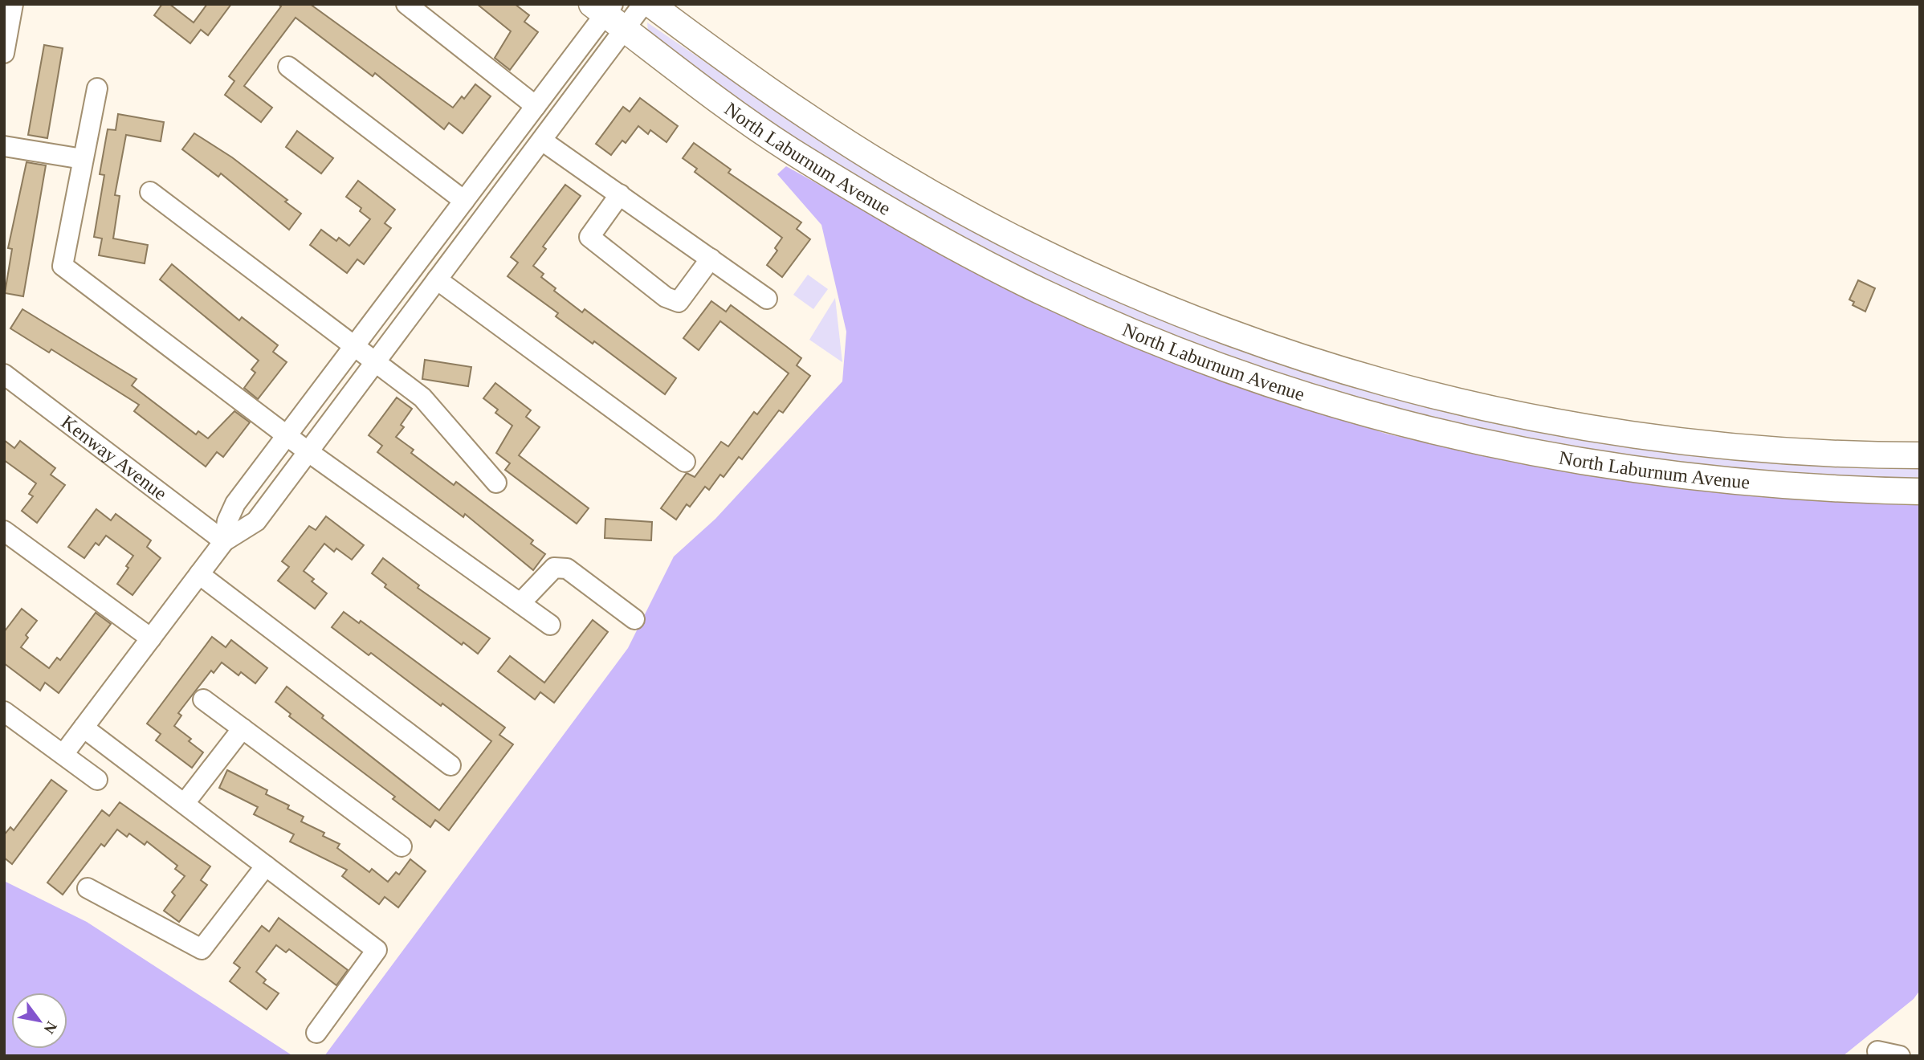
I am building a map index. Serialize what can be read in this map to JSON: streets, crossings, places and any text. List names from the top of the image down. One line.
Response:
{"streets":{"main road":["North Laburnum Avenue"],"street":["Kenway Avenue"]},"north":"bottom right"}
